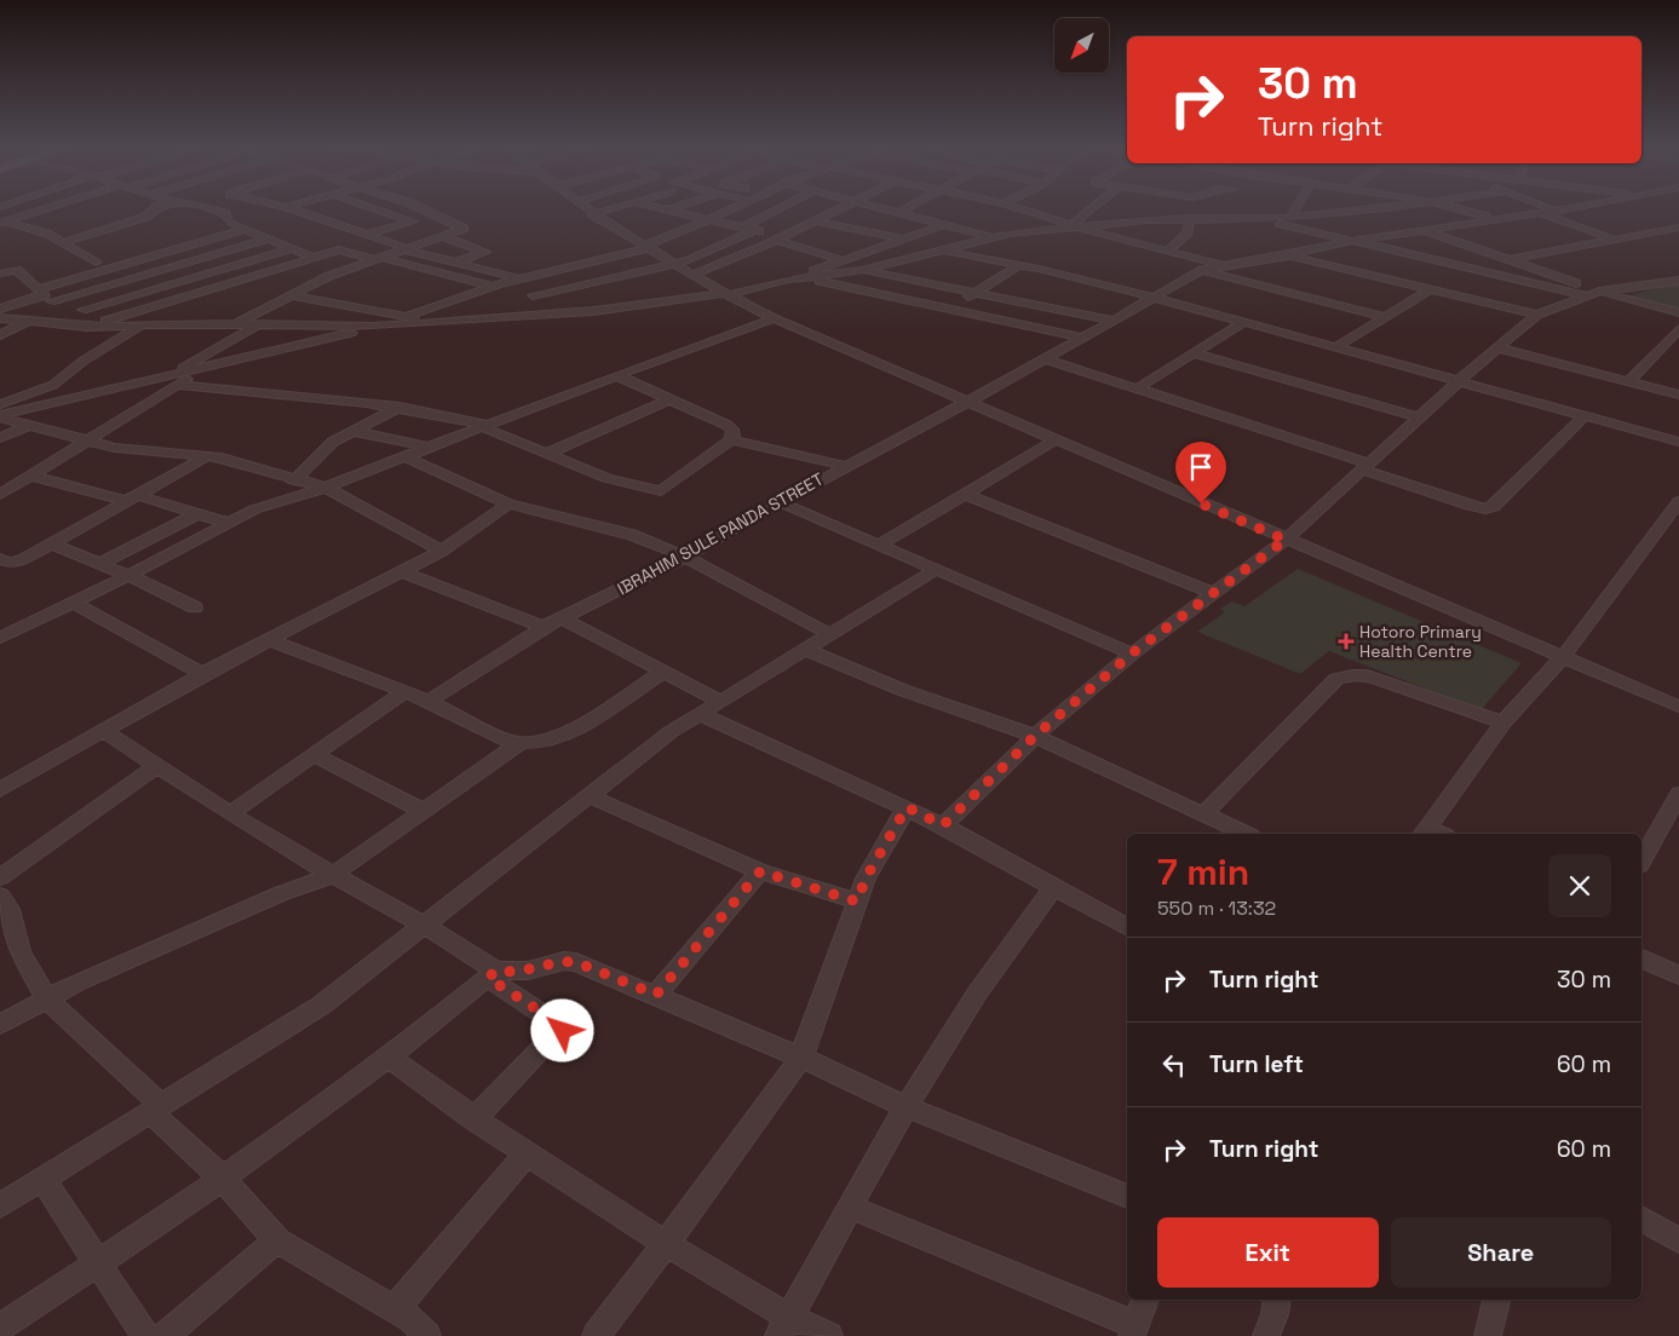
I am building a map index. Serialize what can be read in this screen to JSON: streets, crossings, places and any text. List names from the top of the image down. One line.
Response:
{"streets":{"street":["IBRAHIM SULE PANDA STREET"]},"places":{"health":["Hotoro Primary Health Centre"]},"north":"bottom left","page":{"turn":["30 m","Turn right"],"heading":["7 min","550 m · 13:32"],"list":[{"name":"Turn right","value":"30 m"},{"name":"Turn left","value":"60 m"},{"name":"Turn right","value":"60 m"}],"buttons":["Exit","Share"]}}
